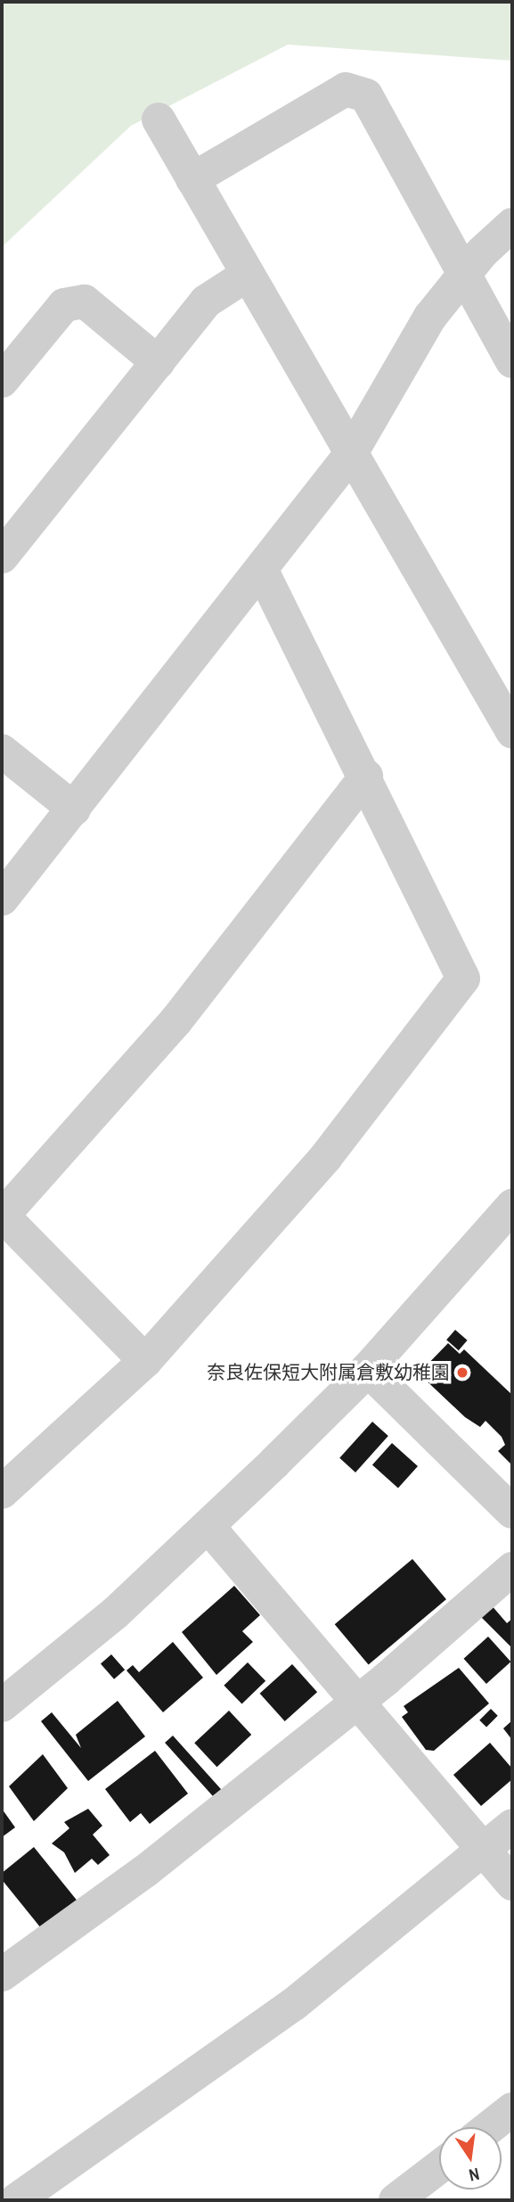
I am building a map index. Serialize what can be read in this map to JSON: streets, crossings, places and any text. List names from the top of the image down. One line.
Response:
{"places":["奈良佐保短大附属倉敷幼稚園"],"north":"bottom"}
